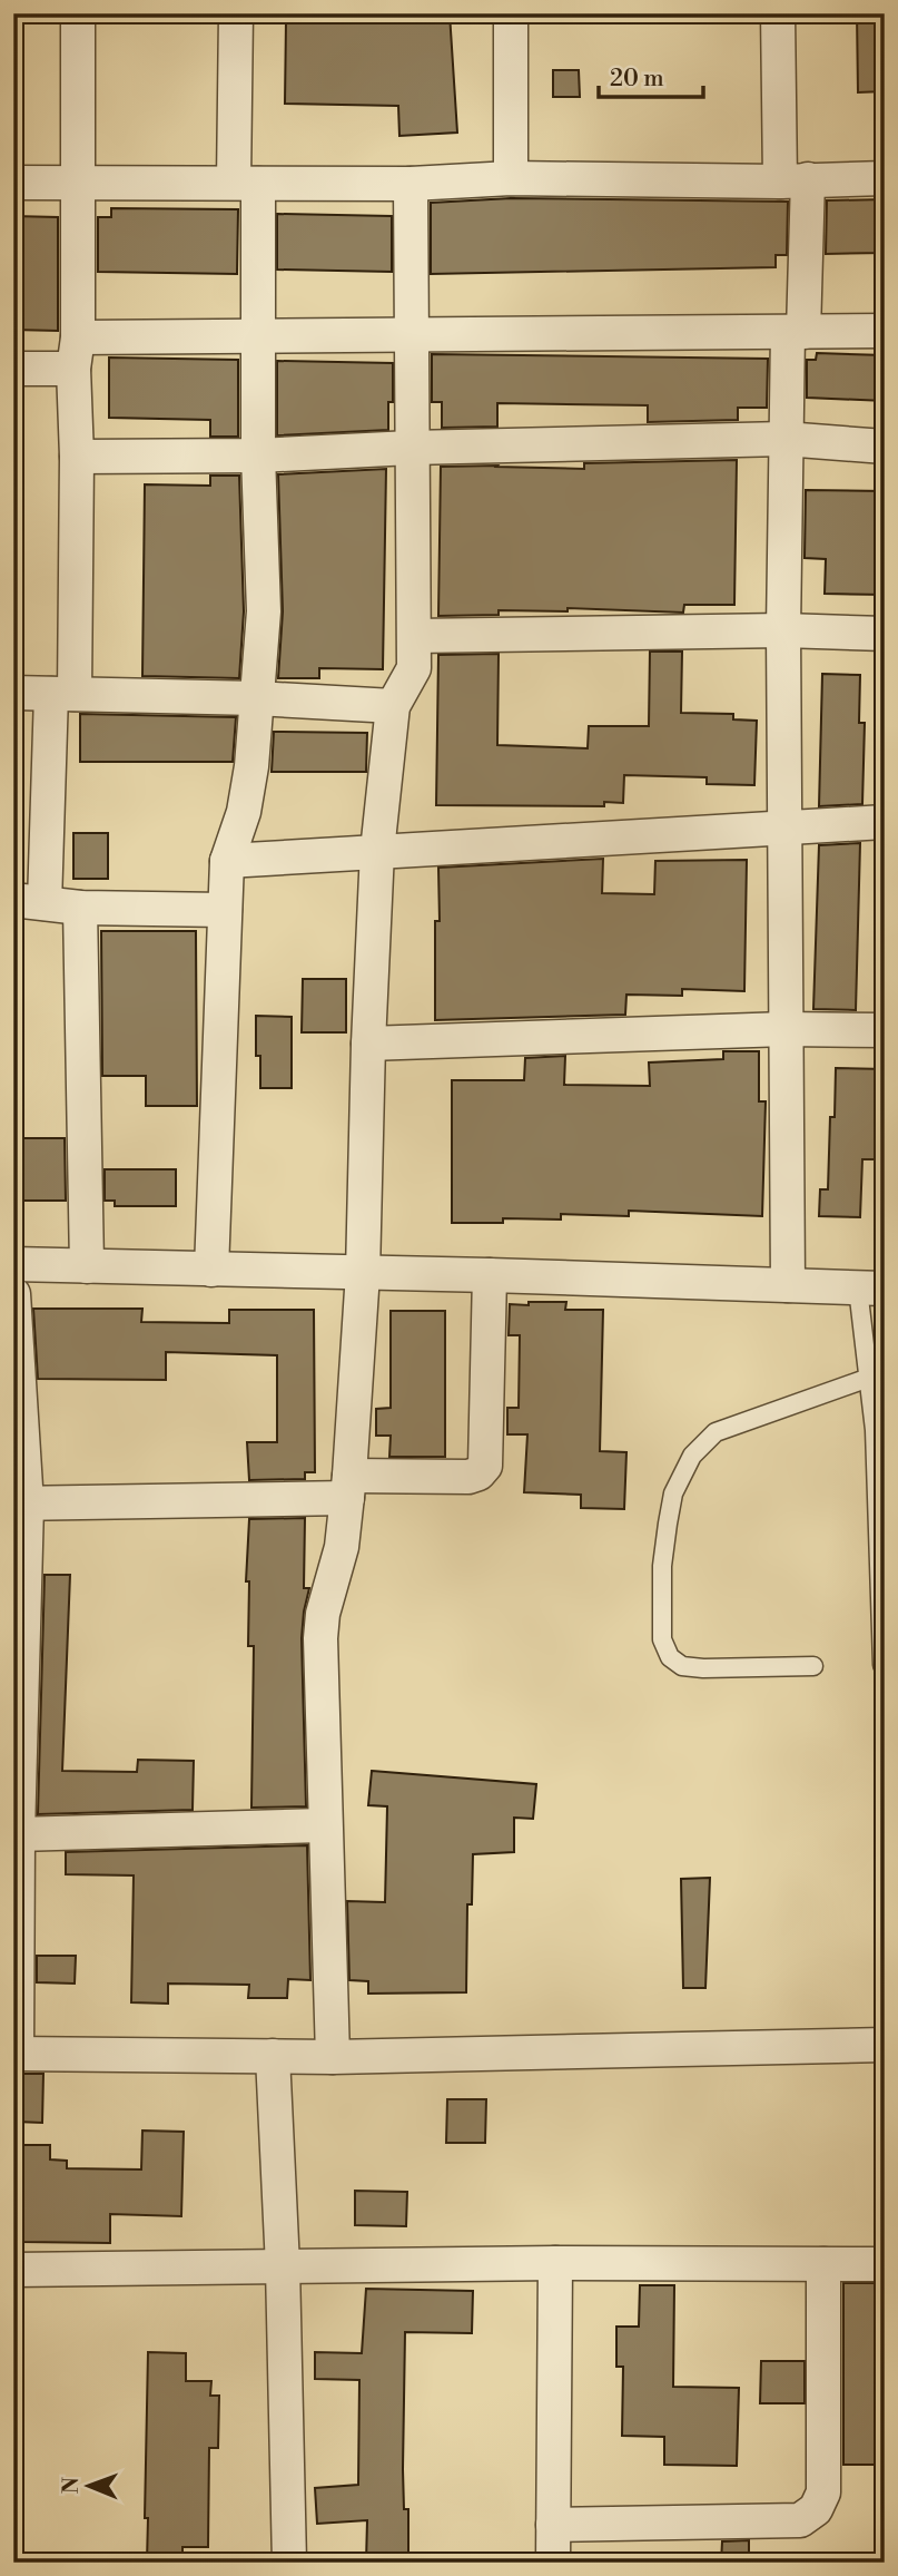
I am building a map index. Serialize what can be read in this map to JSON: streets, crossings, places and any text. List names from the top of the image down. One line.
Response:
{"scale_bar":"20 m","north":"left"}
